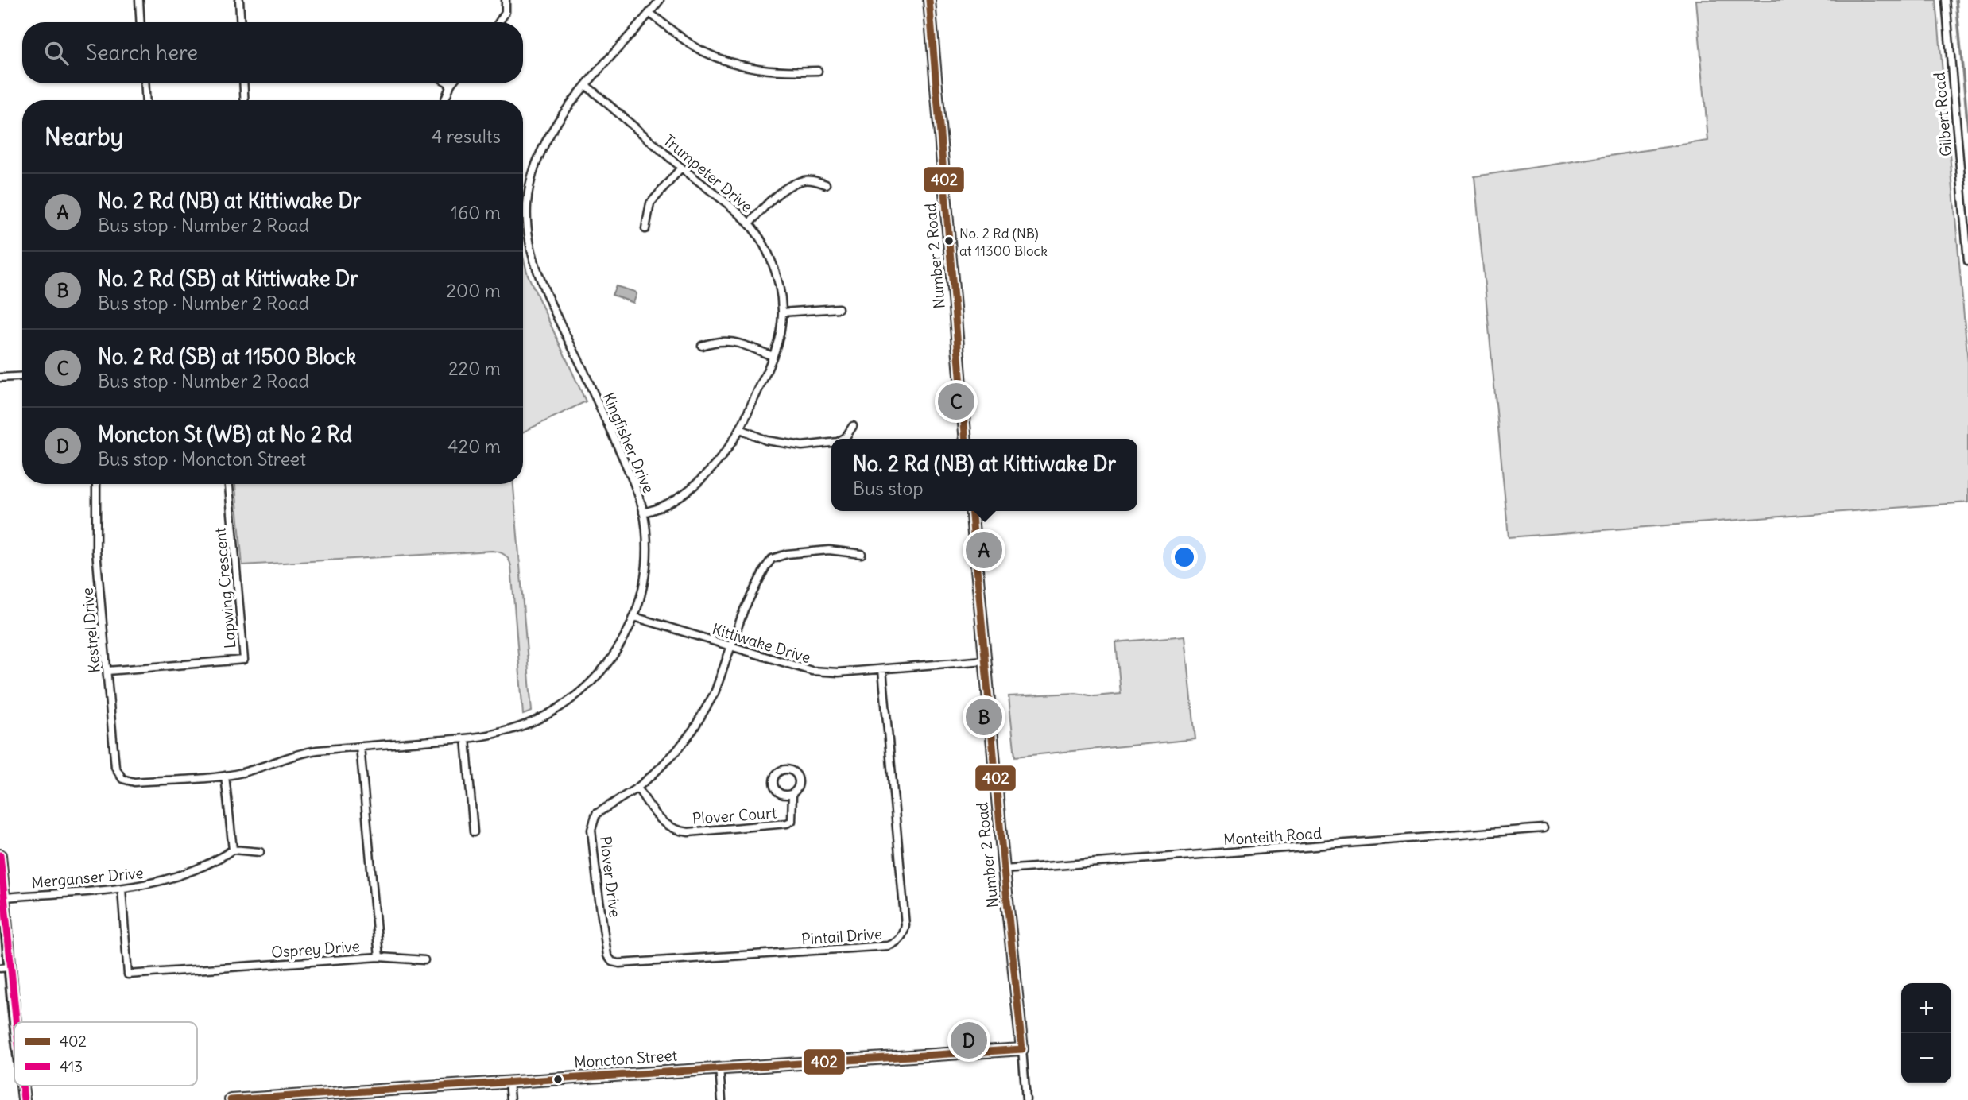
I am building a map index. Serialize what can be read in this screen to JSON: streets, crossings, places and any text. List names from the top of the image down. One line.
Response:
{"streets":{"street":["Gilbert Road","Trumpeter Drive","Number 2 Road","Kingfisher Drive","Lapwing Crescent","Kestrel Drive","Kittiwake Drive","Plover Court","Monteith Road","Plover Drive","Merganser Drive","Pintail Drive","Osprey Drive","Moncton Street"]},"crossings":[["Trumpeter Drive","Kingfisher Drive"],["Number 2 Road","Kittiwake Drive"],["Number 2 Road","Monteith Road"],["Number 2 Road","Moncton Street"],["Kingfisher Drive","Kestrel Drive"],["Kingfisher Drive","Kittiwake Drive"],["Kingfisher Drive","Osprey Drive"],["Lapwing Crescent","Kestrel Drive"],["Kittiwake Drive","Plover Drive"],["Kittiwake Drive","Pintail Drive"],["Plover Court","Plover Drive"],["Plover Drive","Pintail Drive"],["Merganser Drive","Osprey Drive"]],"places":["No. 2 Rd (NB) at 11300 Block"],"lines":["transit line 402","transit line 413"],"legend":["402","413"],"page":{"search":"Search here","heading":["Nearby","4 results"],"list":[{"mark":"A","name":"No. 2 Rd (NB) at Kittiwake Dr","note":"Bus stop · Number 2 Road","value":"160 m"},{"mark":"B","name":"No. 2 Rd (SB) at Kittiwake Dr","note":"Bus stop · Number 2 Road","value":"200 m"},{"mark":"C","name":"No. 2 Rd (SB) at 11500 Block","note":"Bus stop · Number 2 Road","value":"220 m"},{"mark":"D","name":"Moncton St (WB) at No 2 Rd","note":"Bus stop · Moncton Street","value":"420 m"}],"pins":["C","A","B","D"],"popup":["No. 2 Rd (NB) at Kittiwake Dr","Bus stop"],"map_buttons":["+","−"]}}
